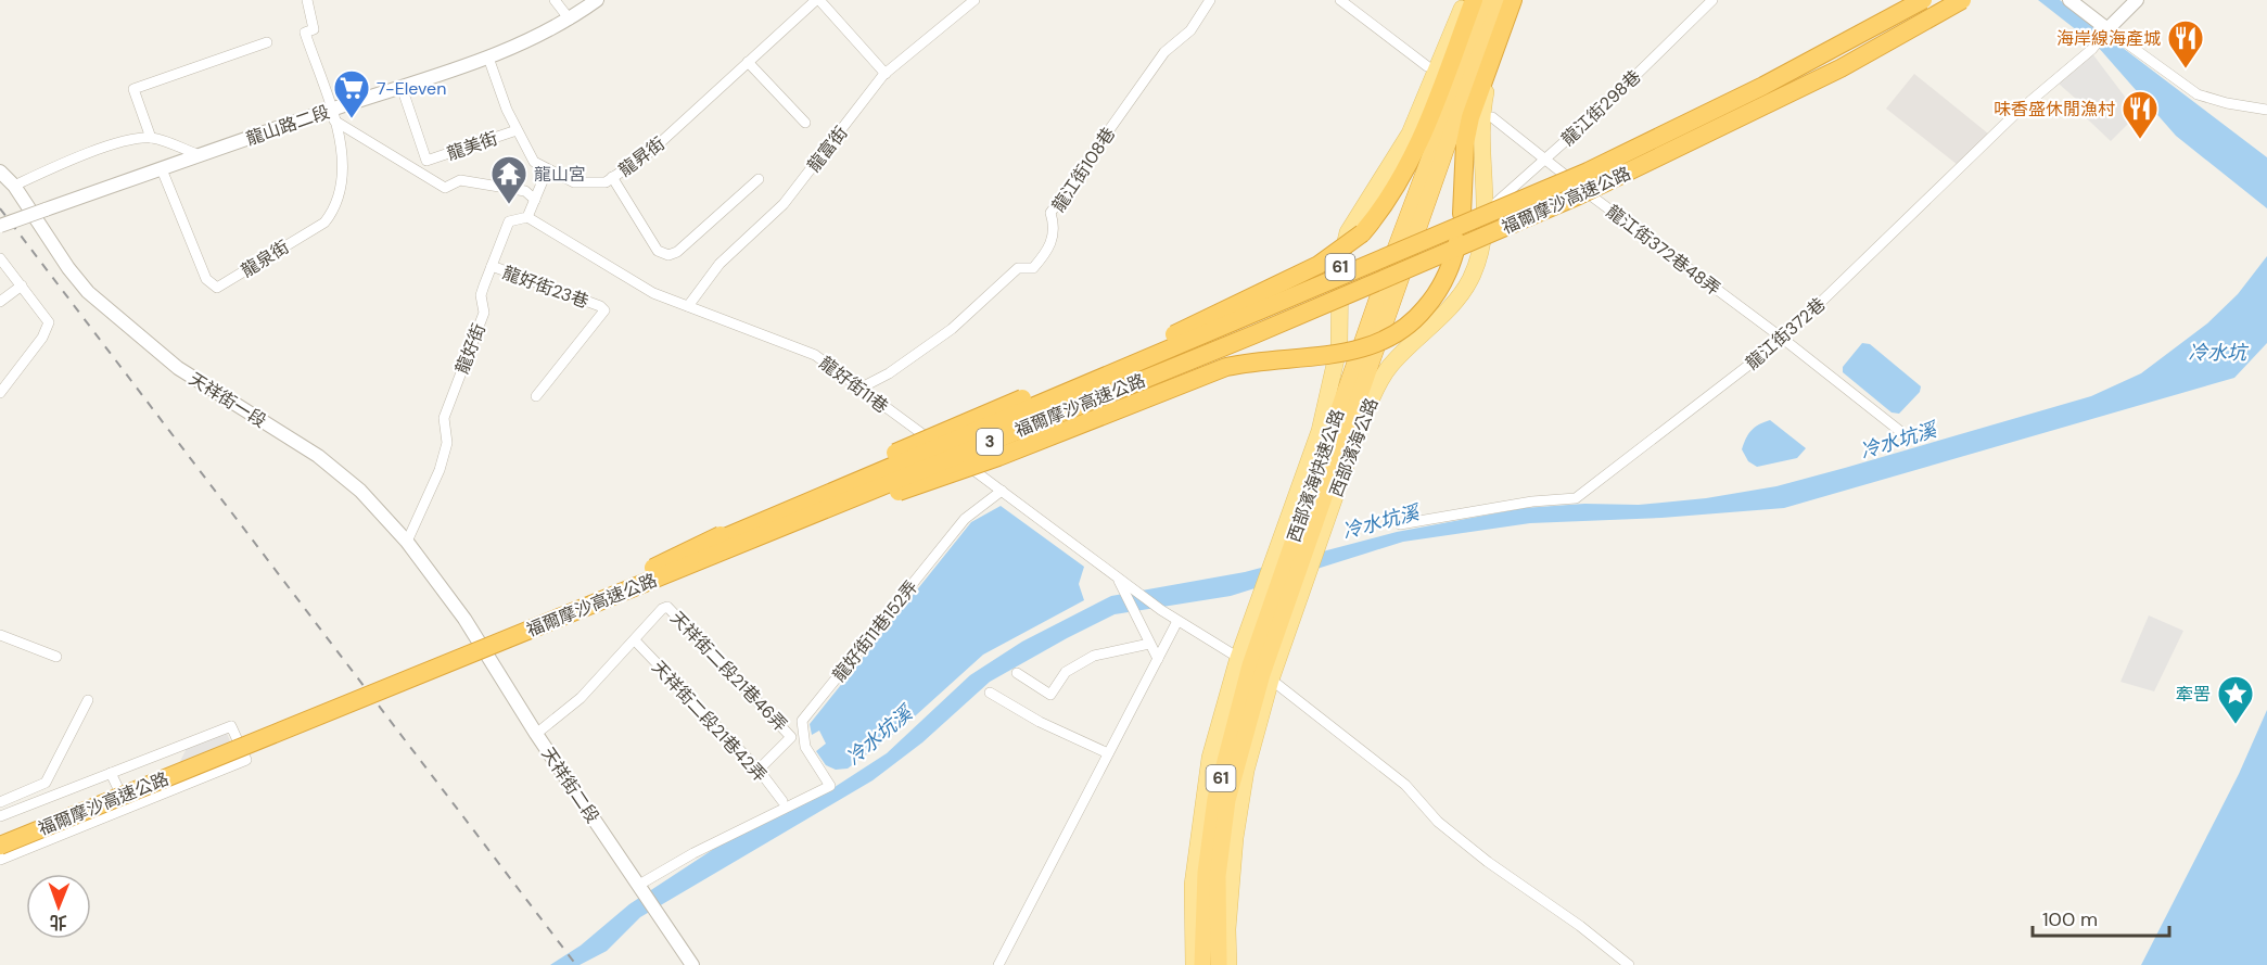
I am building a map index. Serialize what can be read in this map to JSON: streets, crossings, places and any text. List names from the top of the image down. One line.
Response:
{"streets":{"highway":["福爾摩沙高速公路","61","3","西部濱海快速公路"],"main road":["西部濱海公路"],"street":["龍江街298巷","龍山路二段","龍美街","龍富街","龍昇街","龍江街108巷","龍江街372巷48弄","龍泉街","龍好街23巷","龍江街372巷","龍好街","龍好街11巷","天祥街一段","龍好街11巷152弄","天祥街二段21巷46弄","天祥街二段21巷42弄","天祥街二段"]},"crossings":[["龍江街298巷","龍江街372巷48弄"],["龍江街298巷","西部濱海公路"],["龍山路二段","龍美街"],["龍山路二段","龍昇街"],["龍山路二段","龍泉街"],["龍美街","龍昇街"],["龍富街","龍好街11巷"],["龍昇街","龍好街"],["龍江街108巷","龍好街11巷"],["龍江街372巷48弄","龍江街372巷"],["龍好街23巷","龍好街"],["龍好街","龍好街11巷"],["龍好街","天祥街一段"],["龍好街11巷","西部濱海公路"],["龍好街11巷","西部濱海快速公路"],["龍好街11巷","龍好街11巷152弄"],["天祥街一段","天祥街二段"],["西部濱海公路","西部濱海快速公路"],["龍好街11巷152弄","天祥街二段"],["天祥街二段21巷46弄","天祥街二段21巷42弄"]],"water":["冷水坑","冷水坑溪"],"places":{"restaurant":["海岸線海產城","味香盛休閒漁村"],"supermarket":["7-Eleven"],"temple":["龍山宮"],"place":["牽罟"]},"scale_bar":"100 m","north":"bottom"}
